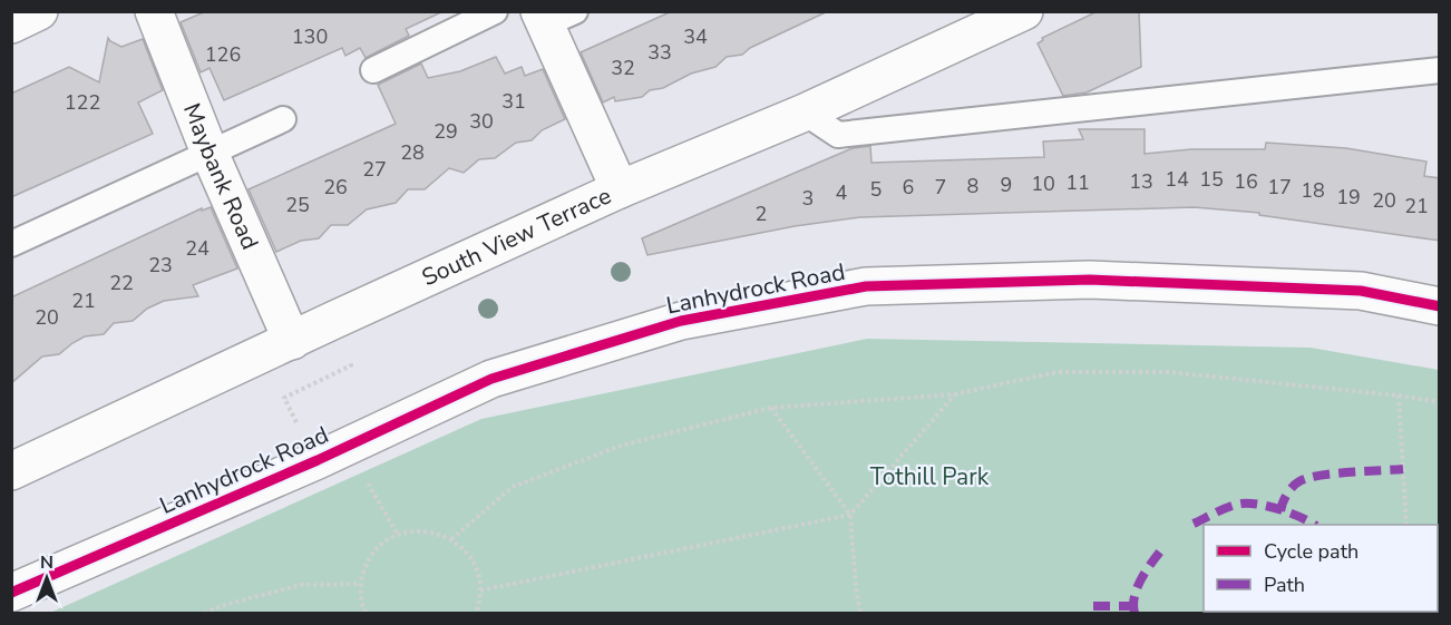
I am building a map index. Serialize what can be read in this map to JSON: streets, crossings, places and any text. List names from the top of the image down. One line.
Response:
{"streets":{"street":["Maybank Road","South View Terrace","Lanhydrock Road"]},"crossings":[["Maybank Road","South View Terrace"]],"parks":["Tothill Park"],"house_numbers":["130","34","33","126","32","31","122","30","29","28","27","14","15","13","16","11","10","9","8","26","6","7","17","5","18","4","19","3","20","25","21","2","24","23","22","21","20"],"legend":["Cycle path","Path"],"north":"top"}
